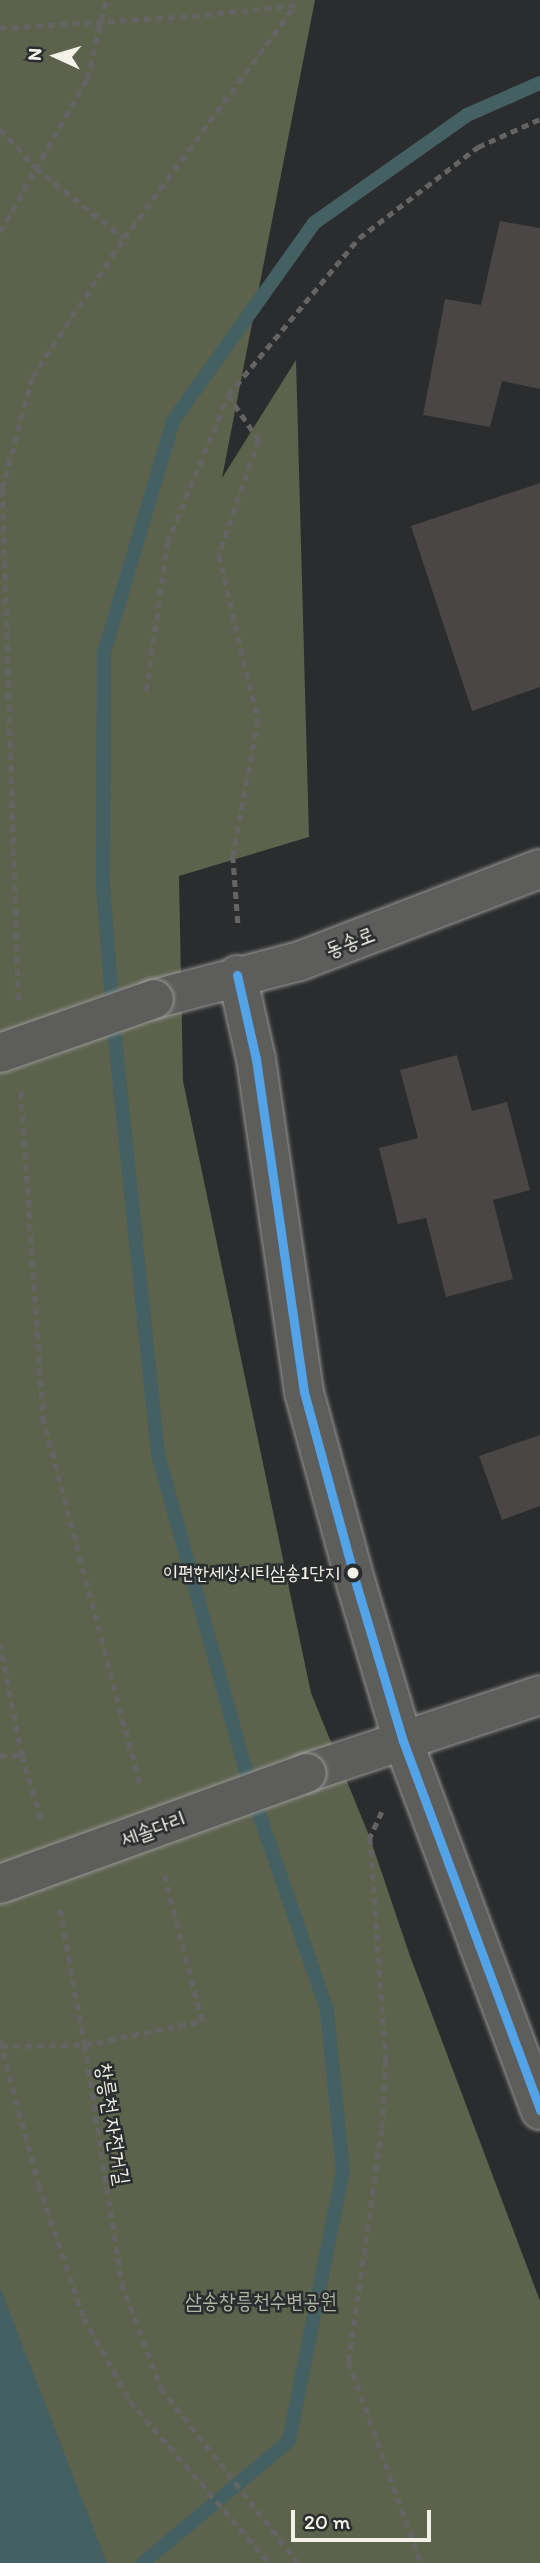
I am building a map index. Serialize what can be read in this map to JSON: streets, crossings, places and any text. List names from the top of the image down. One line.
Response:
{"streets":{"street":["동송로","세솔다리"],"path":["창릉천 자전거길"]},"parks":["삼송창릉천수변공원"],"places":["이편한세상시티삼송1단지"],"scale_bar":"20 m","north":"left"}
